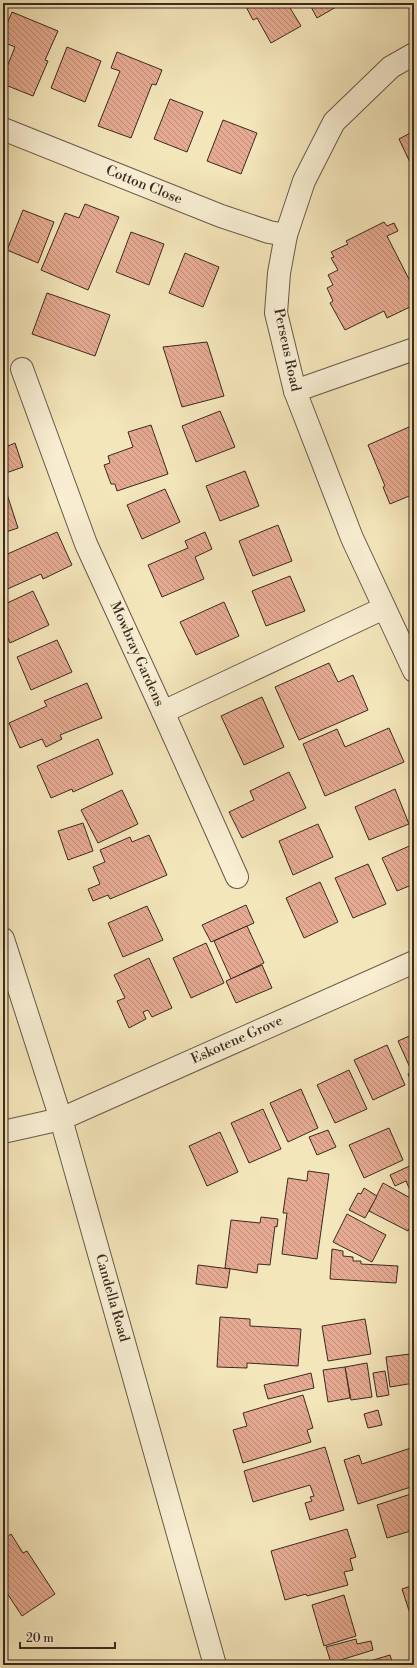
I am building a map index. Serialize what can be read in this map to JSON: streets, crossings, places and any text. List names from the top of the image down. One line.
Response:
{"streets":{"street":["Cotton Close","Perseus Road","Mowbray Gardens","Eskotene Grove","Candella Road"]},"crossings":[["Cotton Close","Perseus Road"],["Perseus Road","Mowbray Gardens"],["Eskotene Grove","Candella Road"]],"scale_bar":"20 m"}
